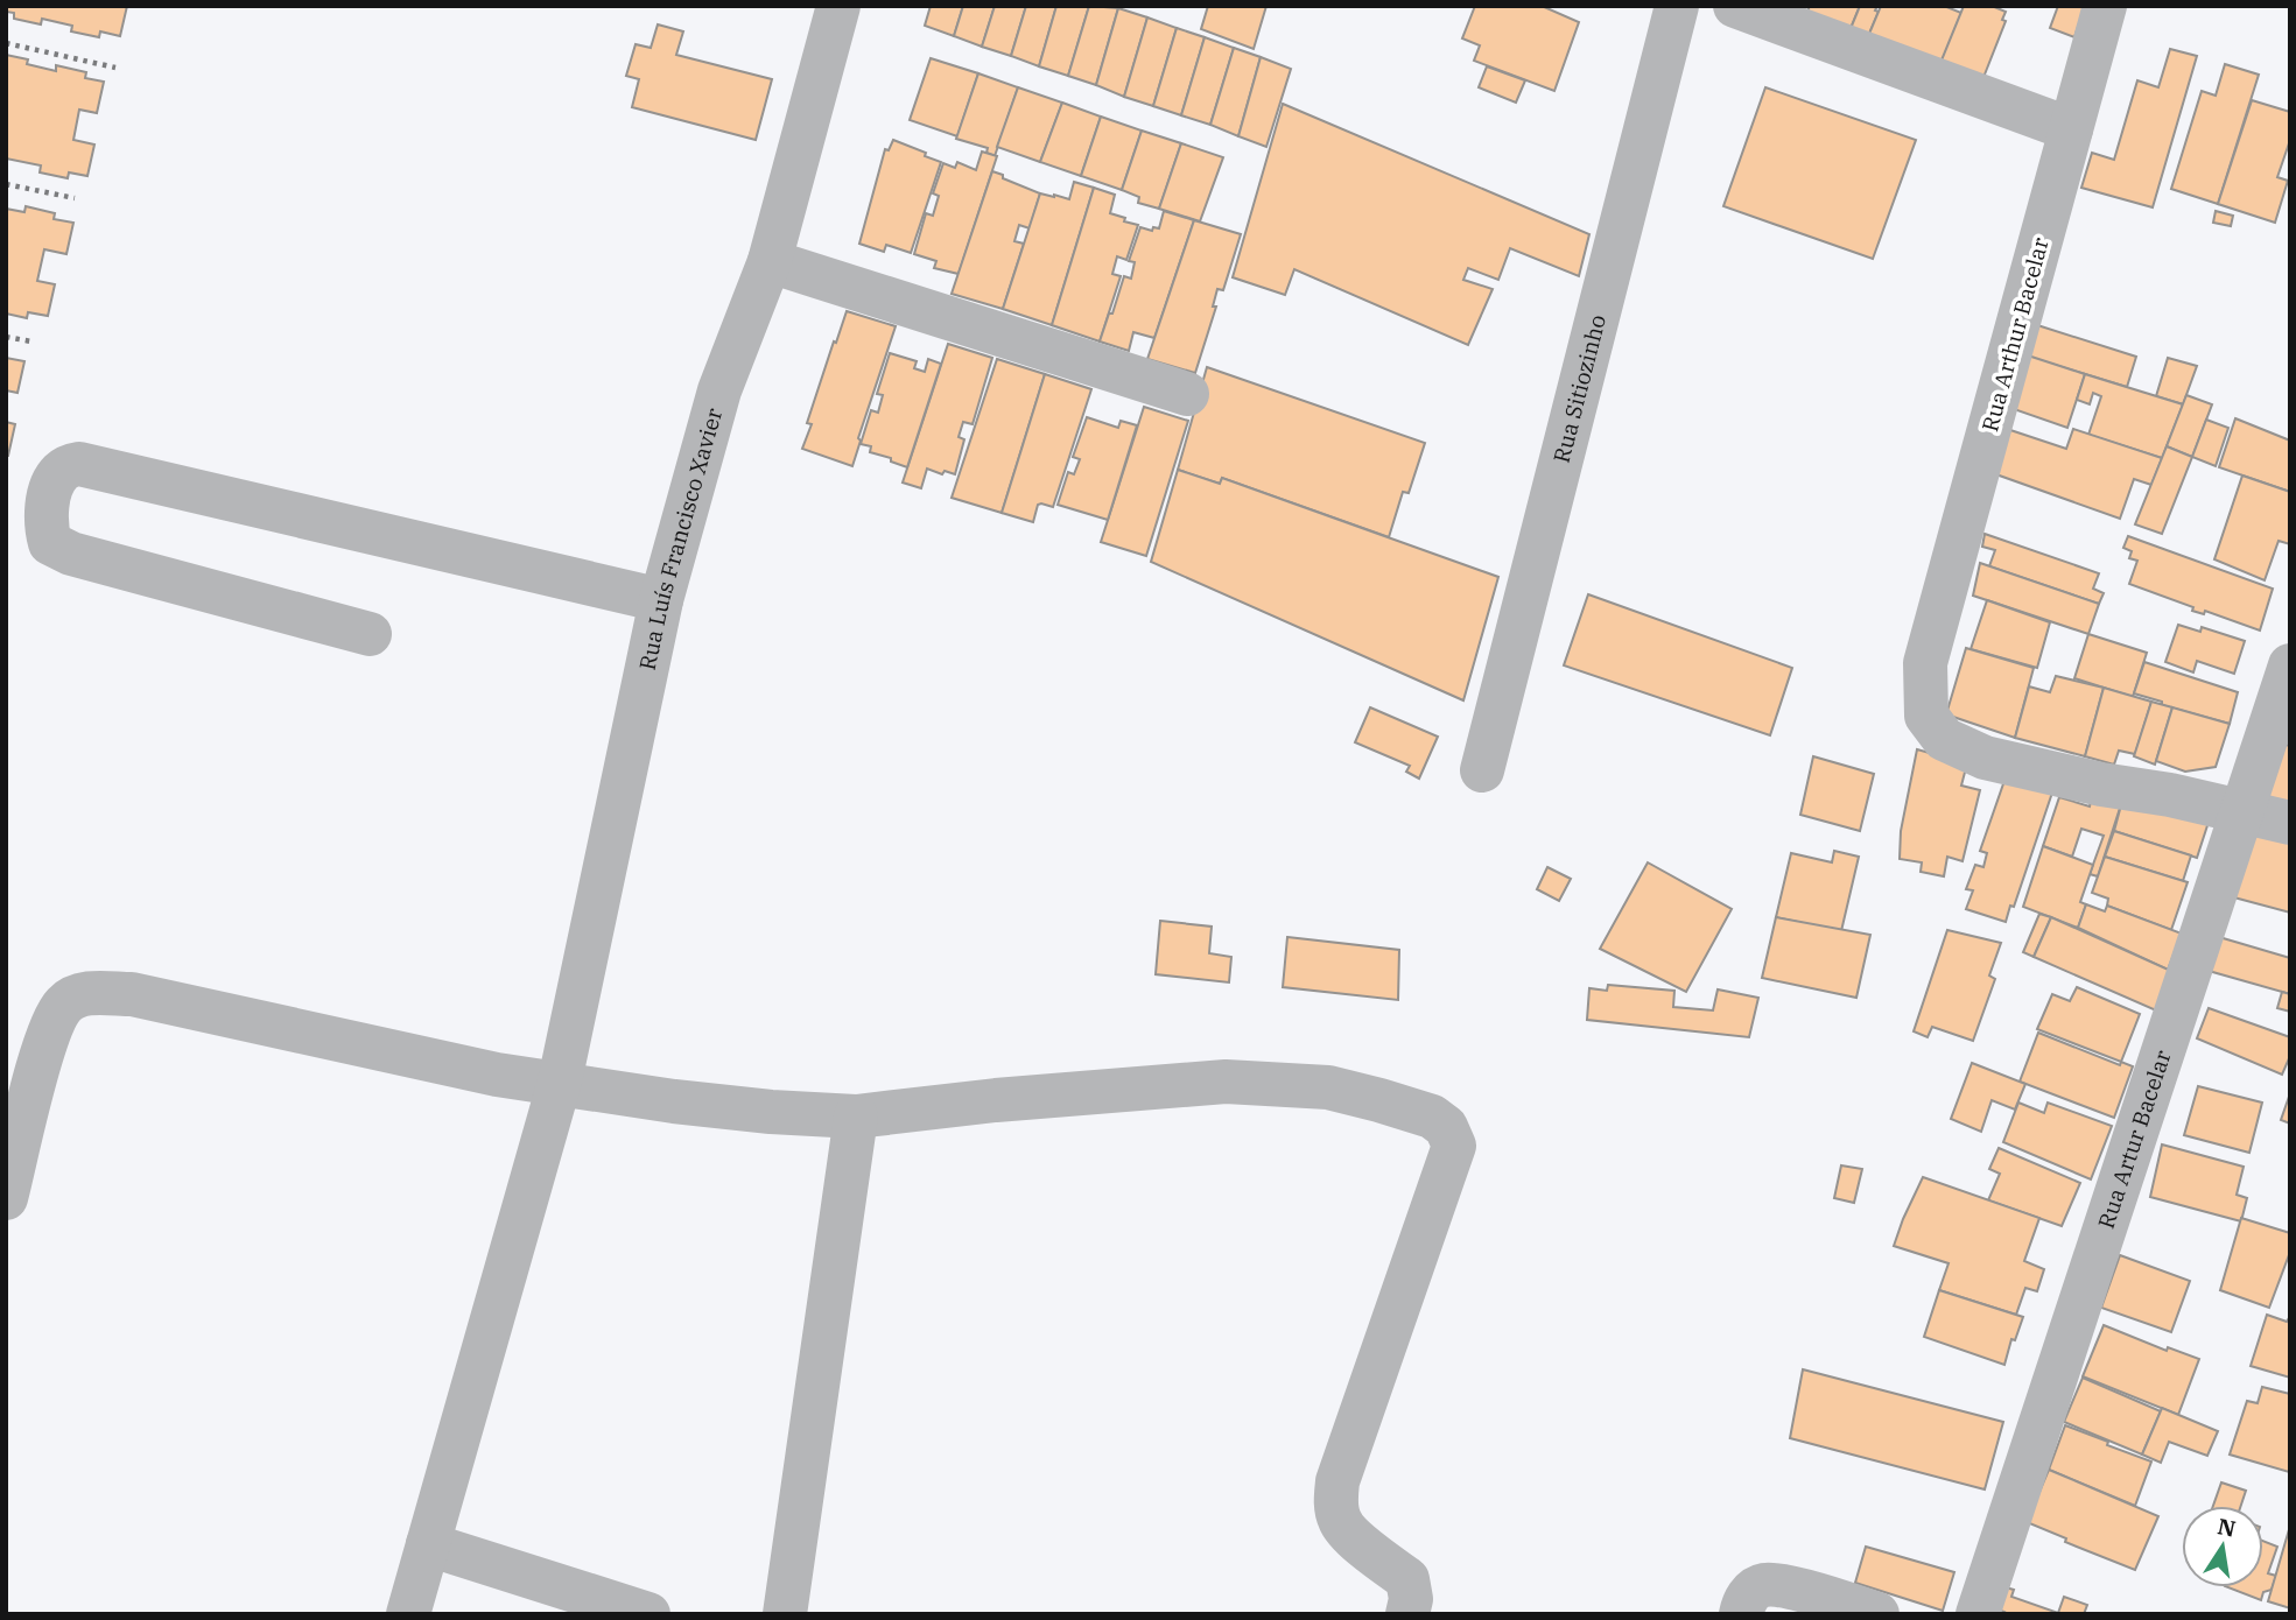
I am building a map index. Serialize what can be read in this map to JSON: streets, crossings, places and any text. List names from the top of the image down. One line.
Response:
{"streets":{"street":["Rua Arthur Bacelar","Rua Sitiozinho","Rua Luís Francisco Xavier","Rua Artur Bacelar"]},"crossings":[["Rua Arthur Bacelar","Rua Artur Bacelar"]],"north":"top"}
